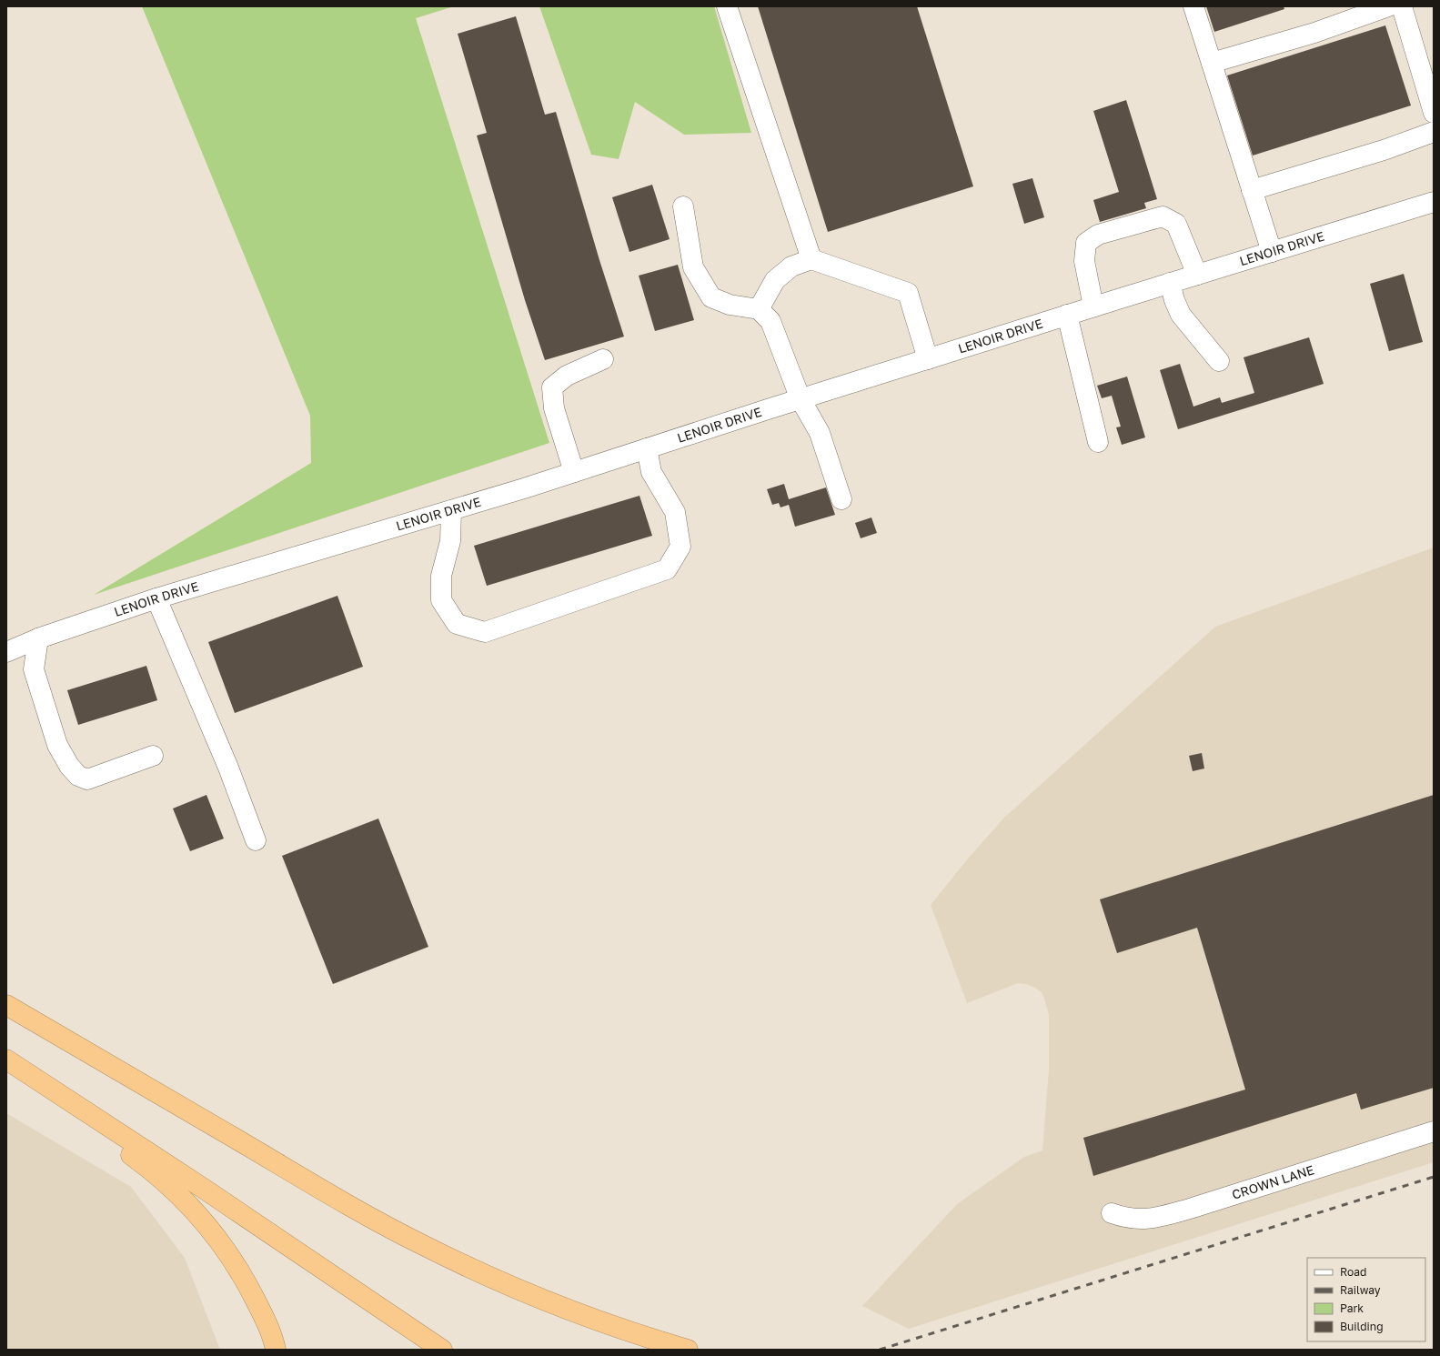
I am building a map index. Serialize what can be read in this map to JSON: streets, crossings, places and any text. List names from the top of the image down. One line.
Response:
{"streets":{"street":["LENOIR DRIVE","CROWN LANE"]},"legend":["Road","Railway","Park","Building"]}
